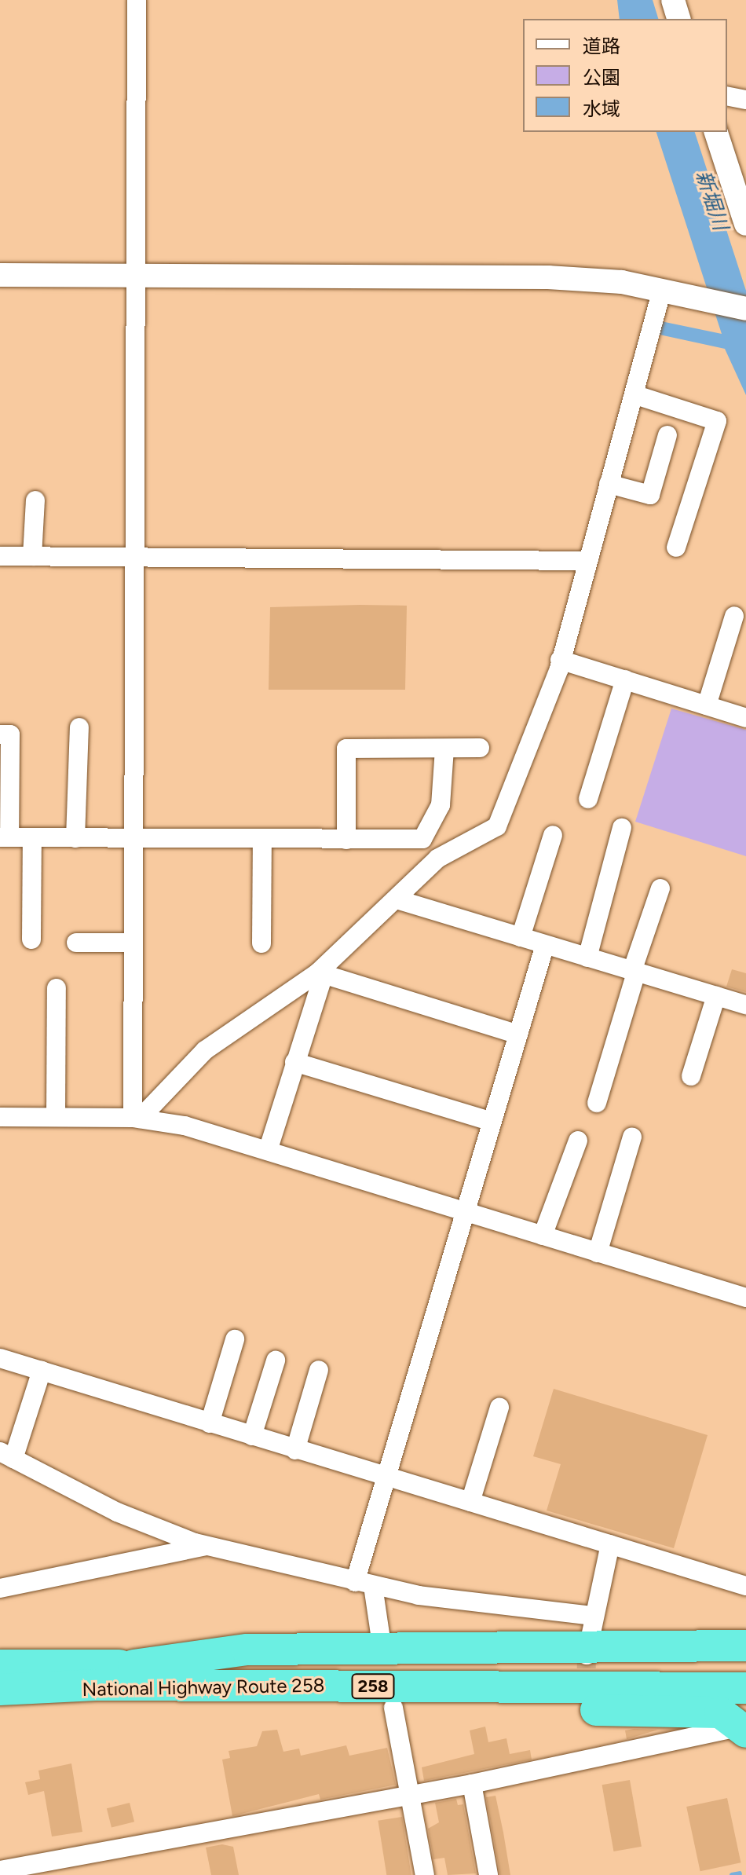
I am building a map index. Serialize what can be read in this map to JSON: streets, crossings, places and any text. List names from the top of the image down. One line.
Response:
{"streets":{"highway":["258","National Highway Route 258"]},"crossings":[["258","National Highway Route 258"]],"water":["新堀川"],"legend":["道路","公園","水域"]}
